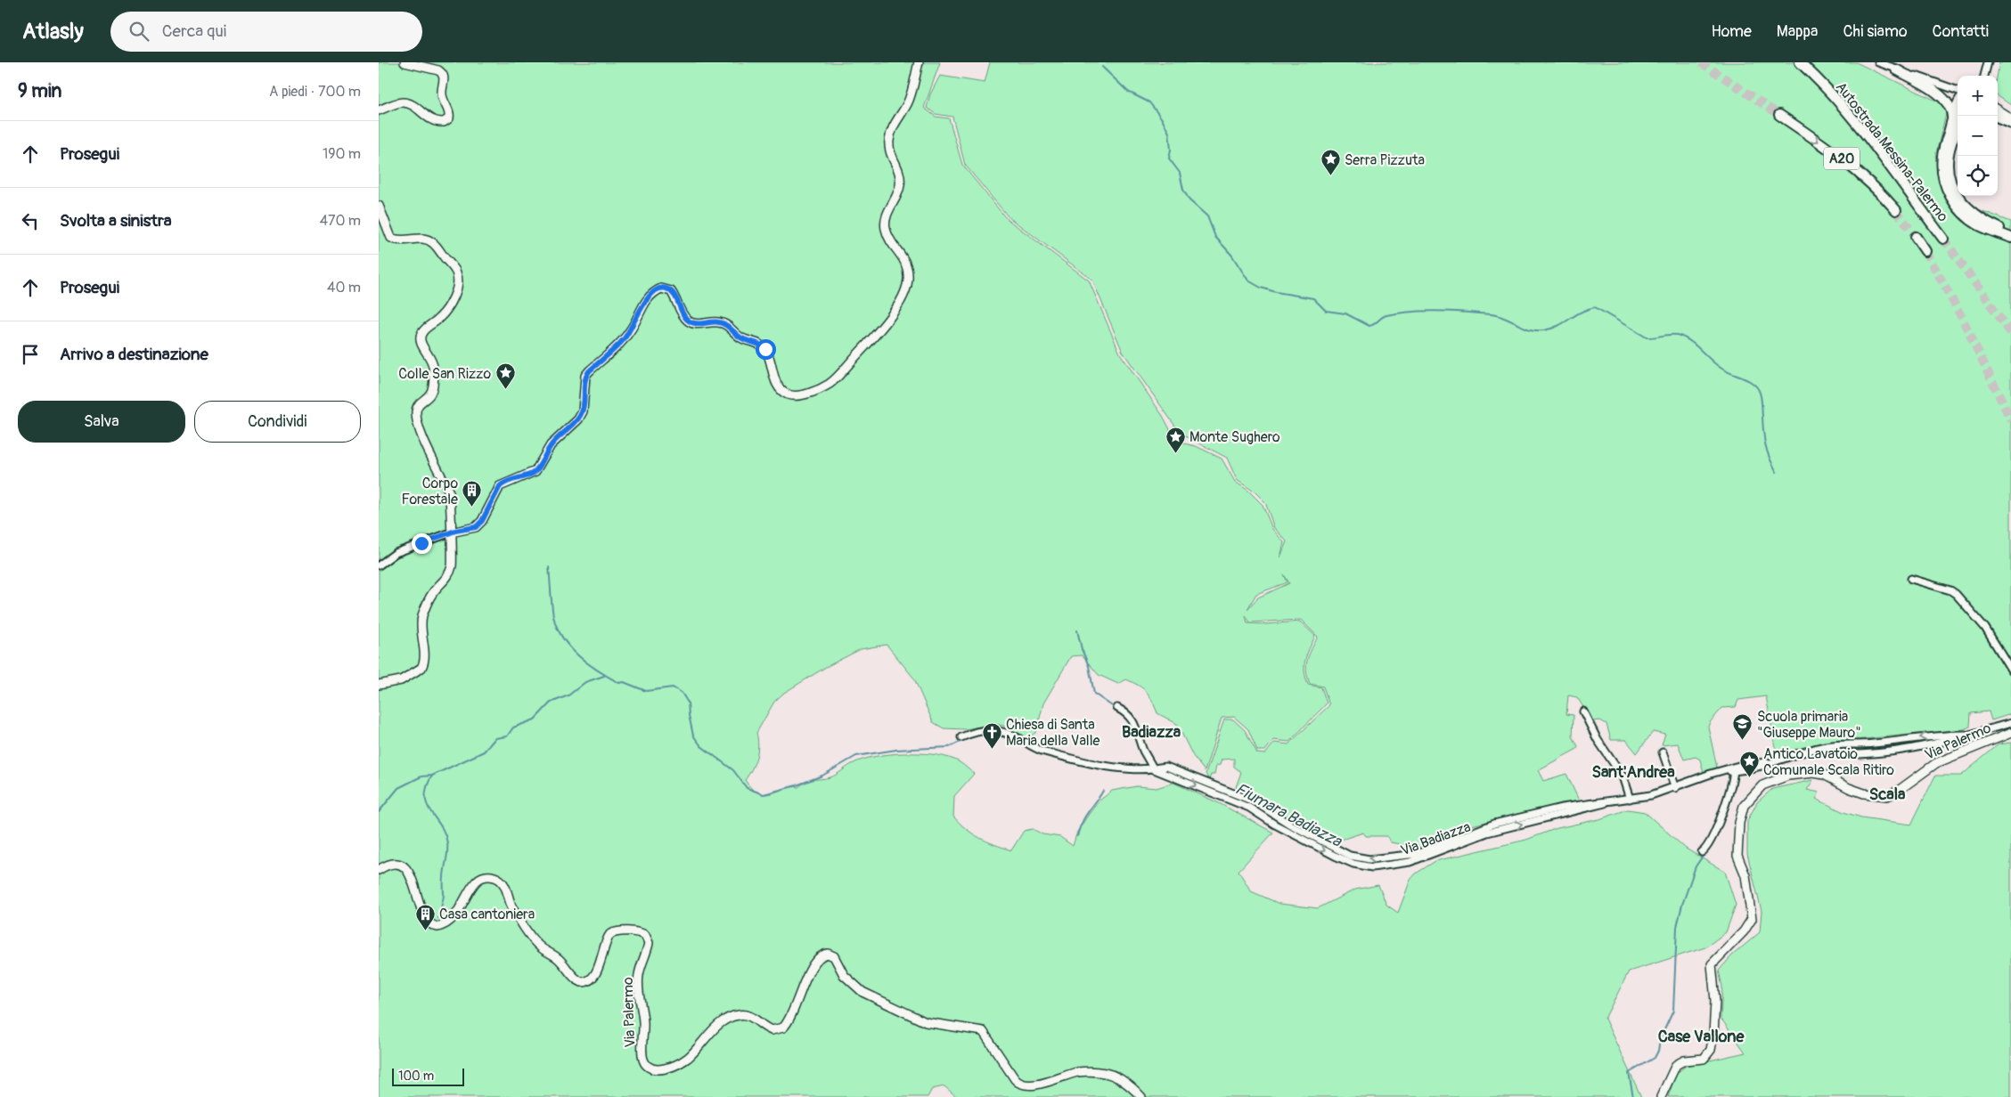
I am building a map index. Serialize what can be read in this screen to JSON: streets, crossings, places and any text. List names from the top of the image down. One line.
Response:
{"streets":{"highway":["Autostrada Messina-Palermo","A20"],"main road":["Via Palermo"],"street":["Via Badiazza"]},"districts":["Badiazza","Sant'Andrea","Scala","Case Vallone"],"water":["Fiumara Badiazza"],"places":{"place":["Serra Pizzuta","Colle San Rizzo","Monte Sughero","Antico Lavatoio Comunale Scala Ritiro"],"building":["Corpo Forestale","Casa cantoniera"],"school or university":["Scuola primaria \"Giuseppe Mauro\""],"church":["Chiesa di Santa Maria della Valle"]},"scale_bar":"100 m","page":{"header":"Atlasly","search":"Cerca qui","nav":["Home","Mappa","Chi siamo","Contatti"],"heading":["9 min","A piedi · 700 m"],"map_buttons":["+","−"],"list":[["Prosegui","190 m"],["Svolta a sinistra","470 m"],["Prosegui","40 m"],"Arrivo a destinazione"],"buttons":["Salva","Condividi"],"scale":"100 m"}}
